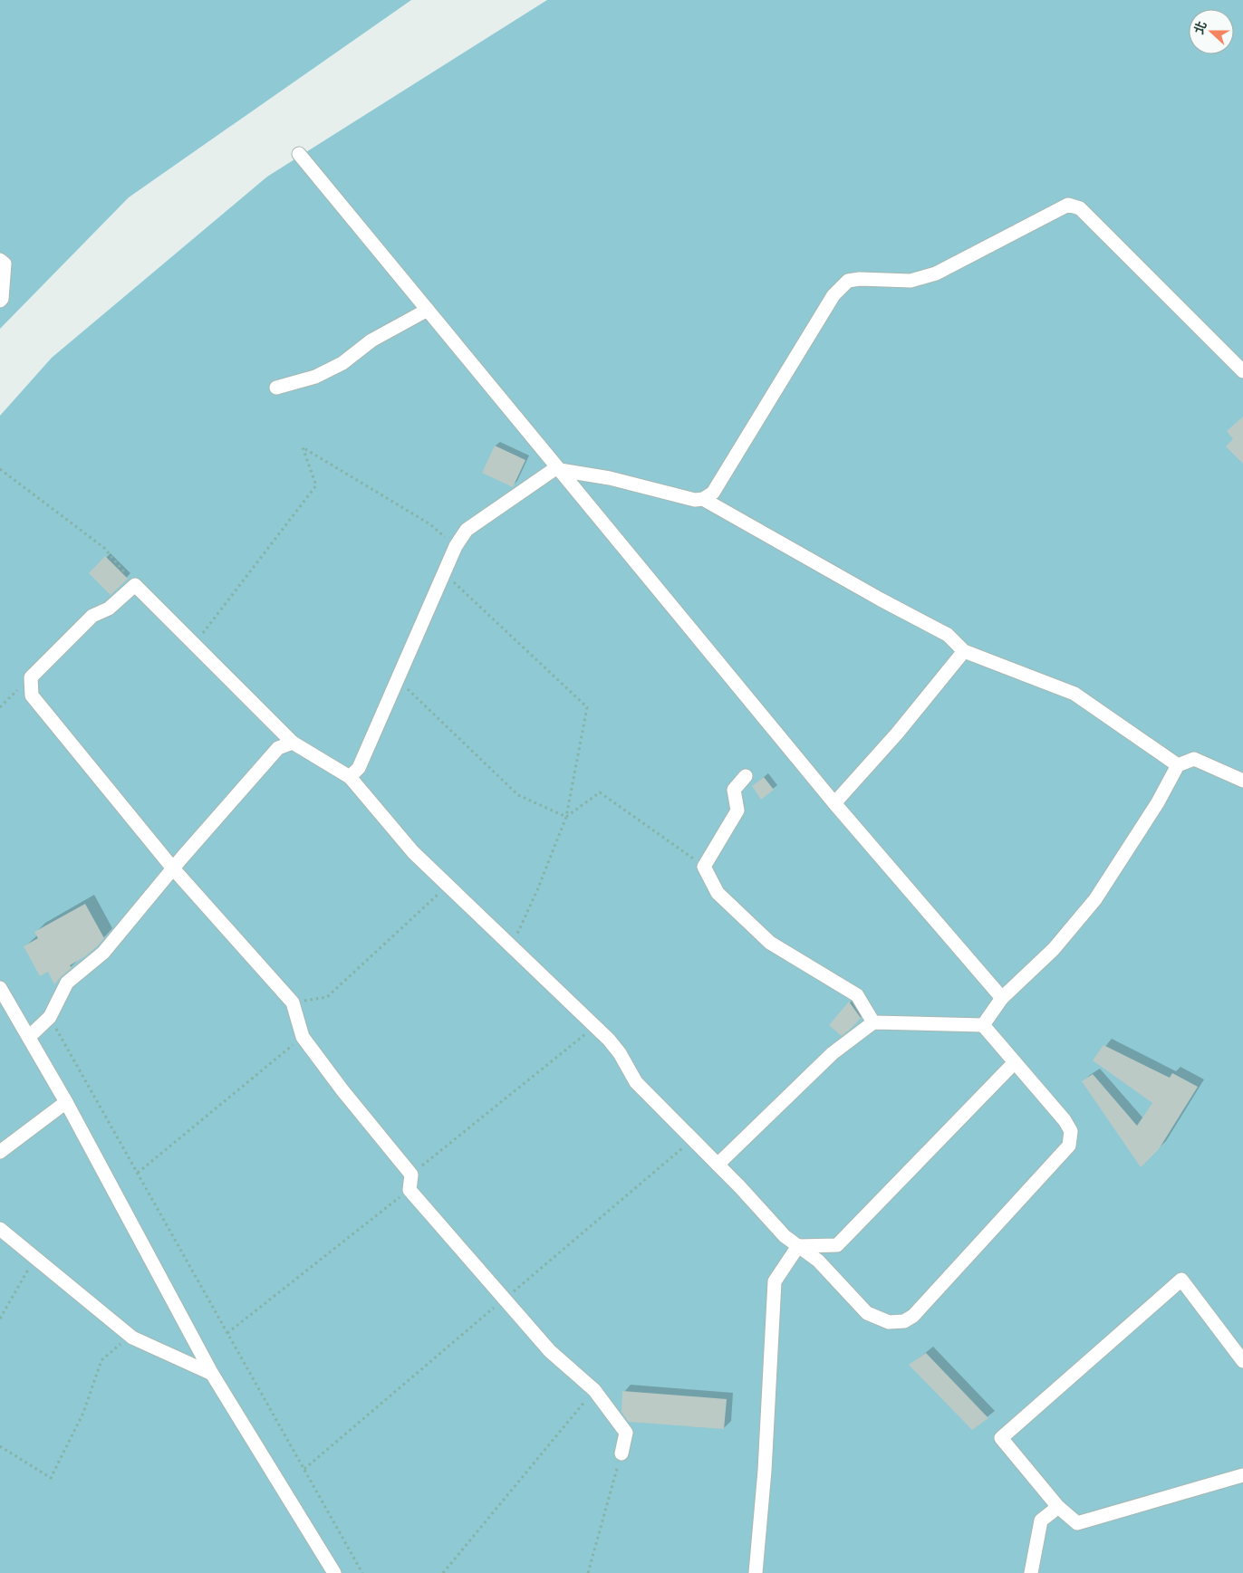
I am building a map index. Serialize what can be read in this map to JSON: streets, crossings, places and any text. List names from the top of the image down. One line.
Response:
{"north":"left"}
